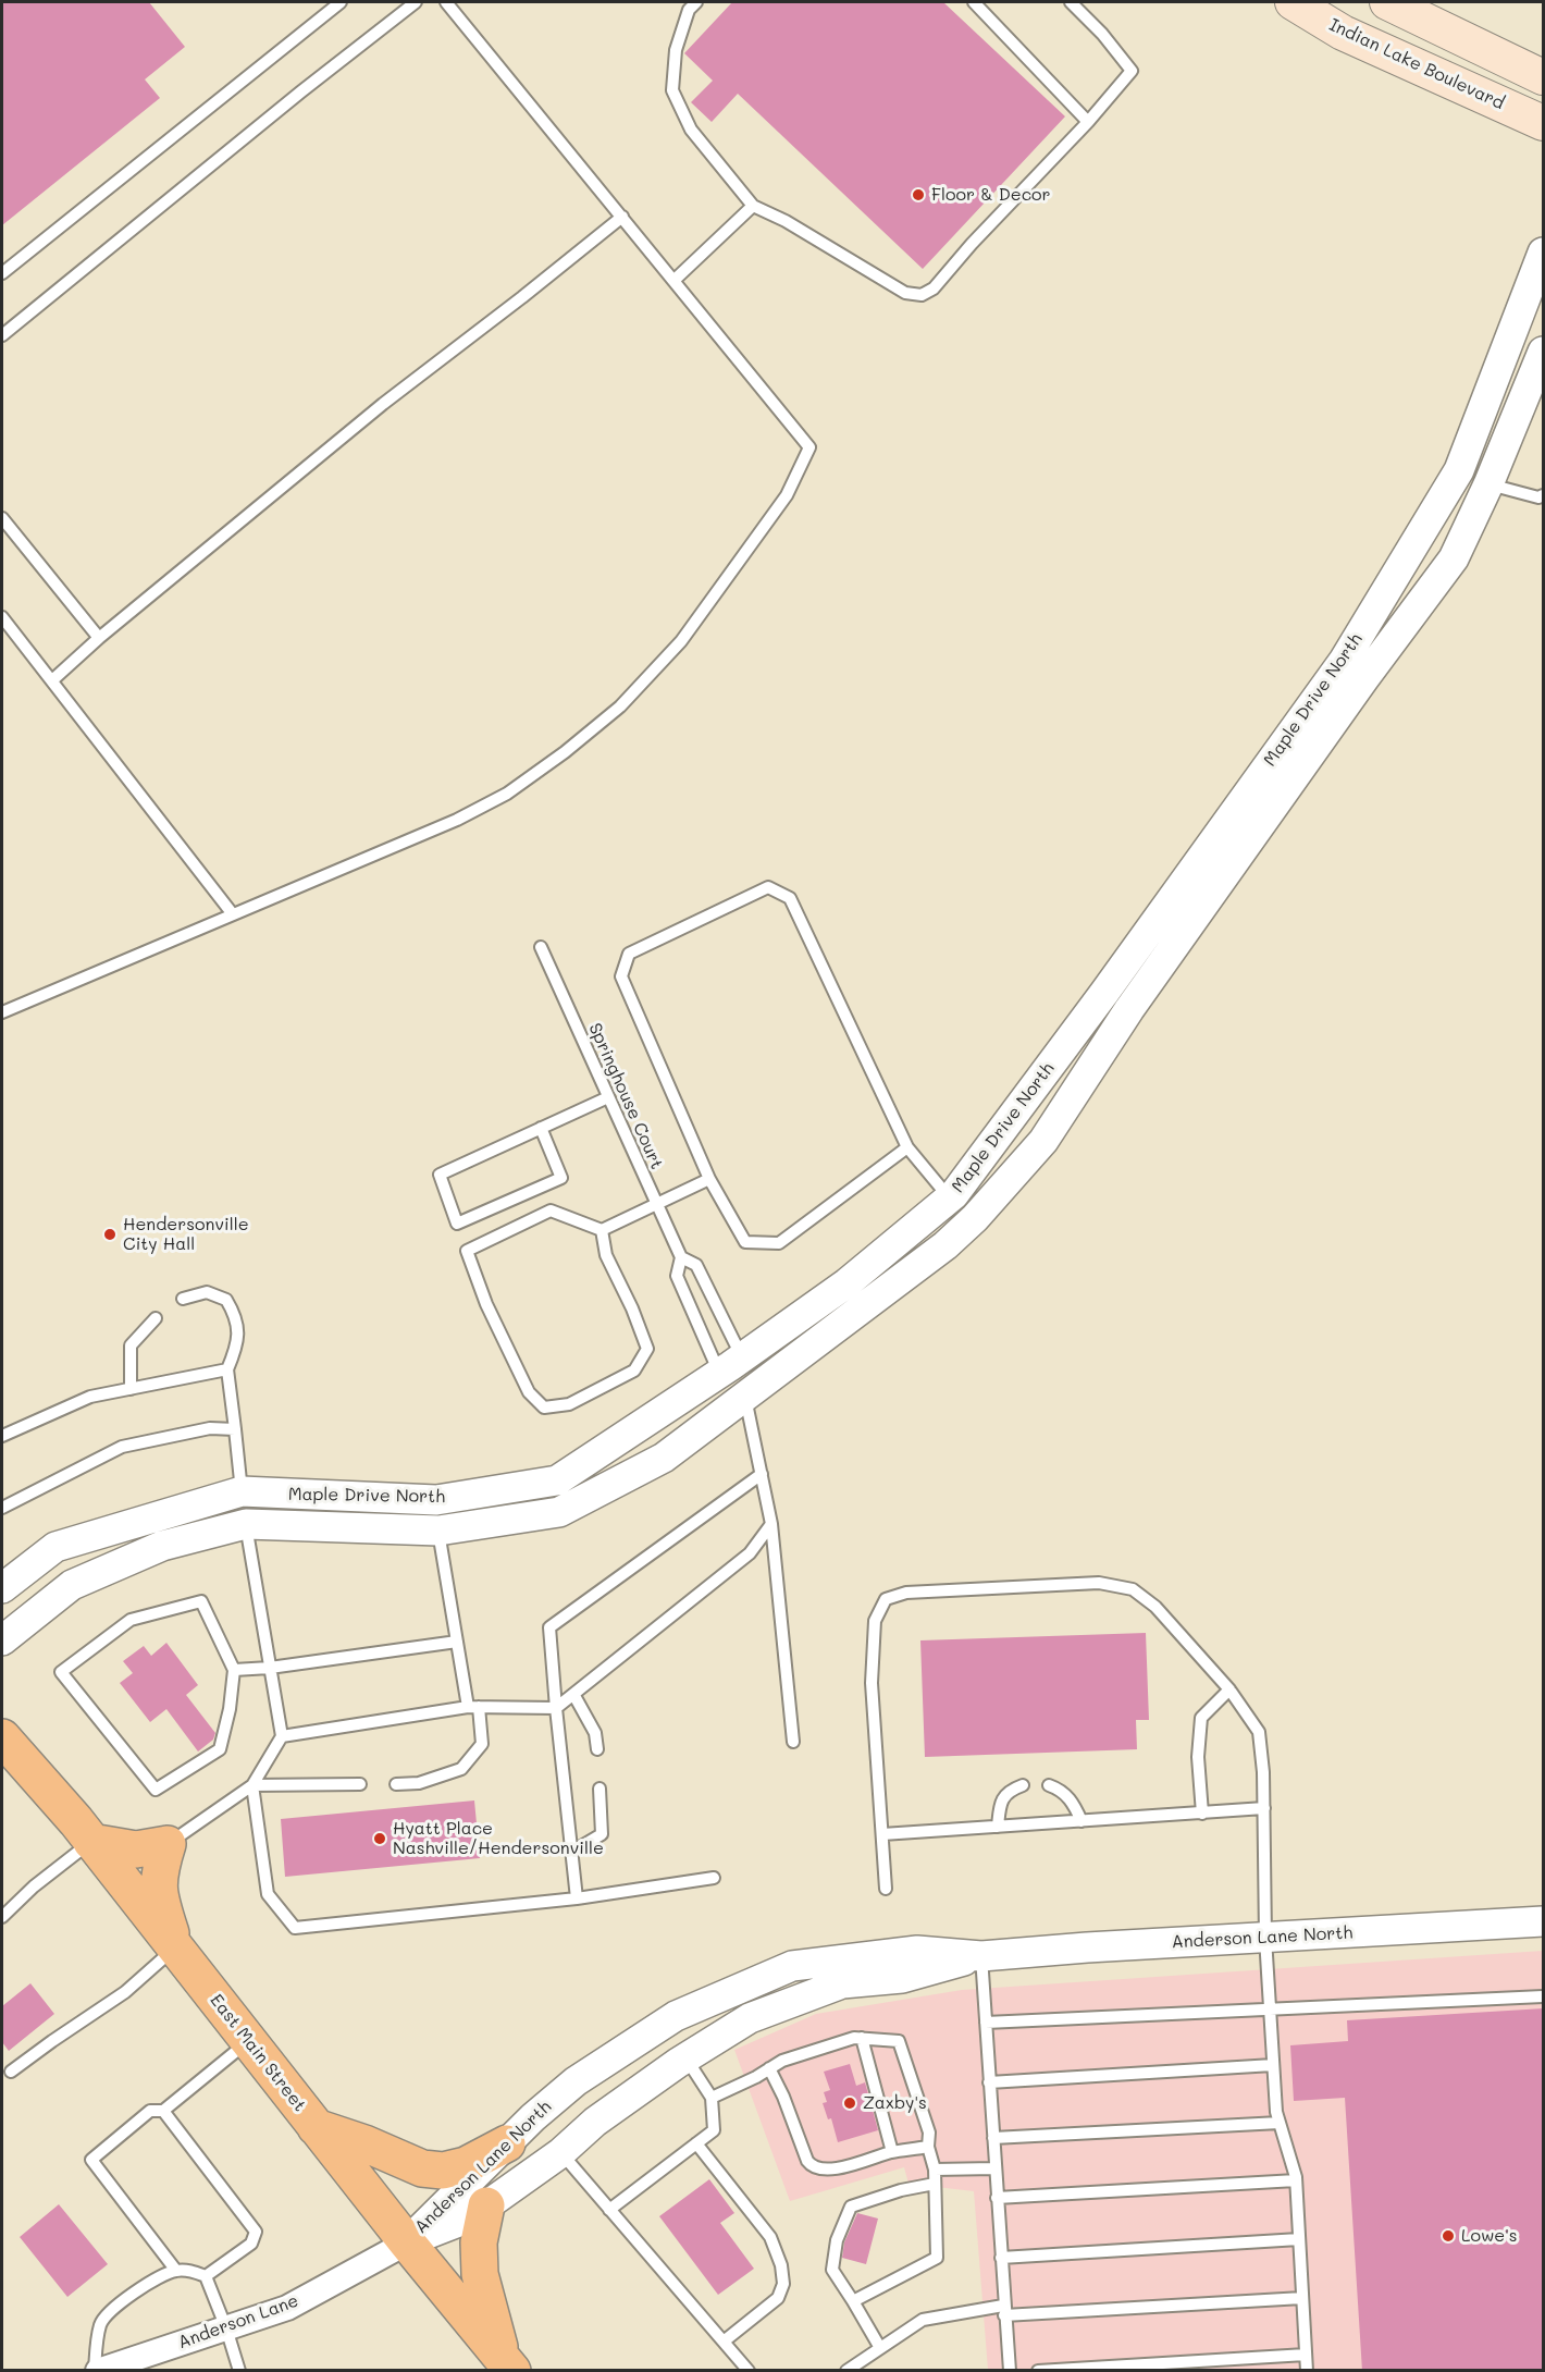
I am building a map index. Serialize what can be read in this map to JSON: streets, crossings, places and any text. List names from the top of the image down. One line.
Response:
{"streets":{"main road":["Indian Lake Boulevard","East Main Street"],"street":["Maple Drive North","Anderson Lane North","Anderson Lane"],"lane":["Springhouse Court"]},"crossings":[["Anderson Lane North","East Main Street"],["Anderson Lane North","Anderson Lane"],["East Main Street","Anderson Lane"]],"places":["Floor & Decor","Hendersonville City Hall","Hyatt Place Nashville/Hendersonville","Zaxby's","Lowe's"]}
